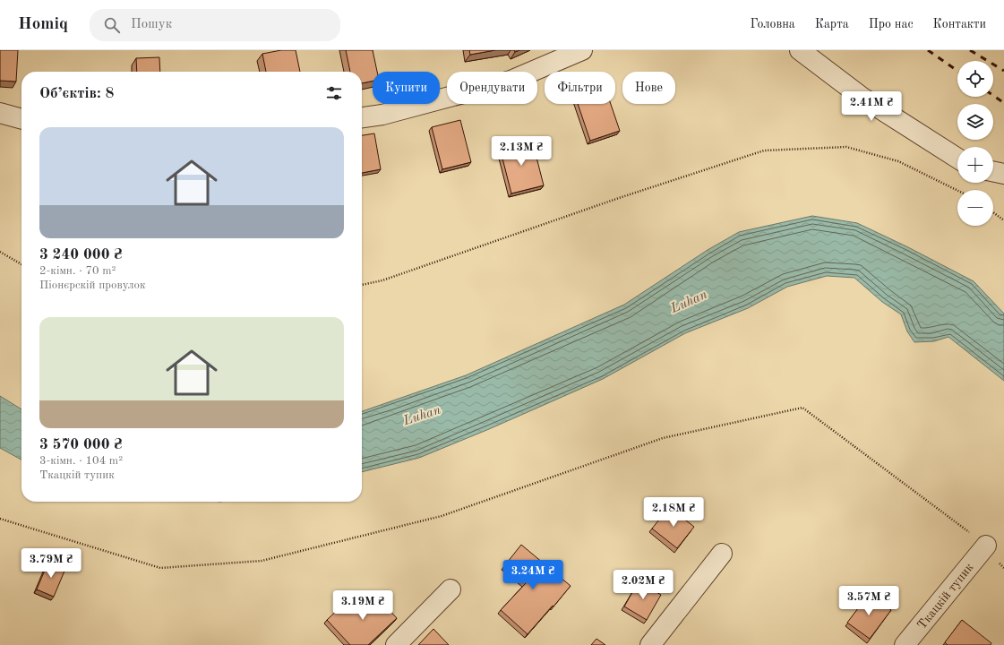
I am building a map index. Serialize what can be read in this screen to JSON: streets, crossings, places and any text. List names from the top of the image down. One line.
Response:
{"streets":{"street":["Ткацкій тупик"]},"water":["Luhan"],"page":{"header":"Homiq","search":"Пошук","nav":["Головна","Карта","Про нас","Контакти"],"map_buttons":["+","−"],"chip":["Купити","Орендувати","Фільтри","Нове"],"heading":"Об’єктів: 8","price":["2.41M ₴","2.13M ₴","2.18M ₴","3.79M ₴","3.24M ₴","2.02M ₴","3.57M ₴","3.19M ₴"],"list":[{"name":"3 240 000 ₴","note":"2-кімн. · 70 m² · Піонєрскій провулок"},{"name":"3 570 000 ₴","note":"3-кімн. · 104 m² · Ткацкій тупик"}]}}
